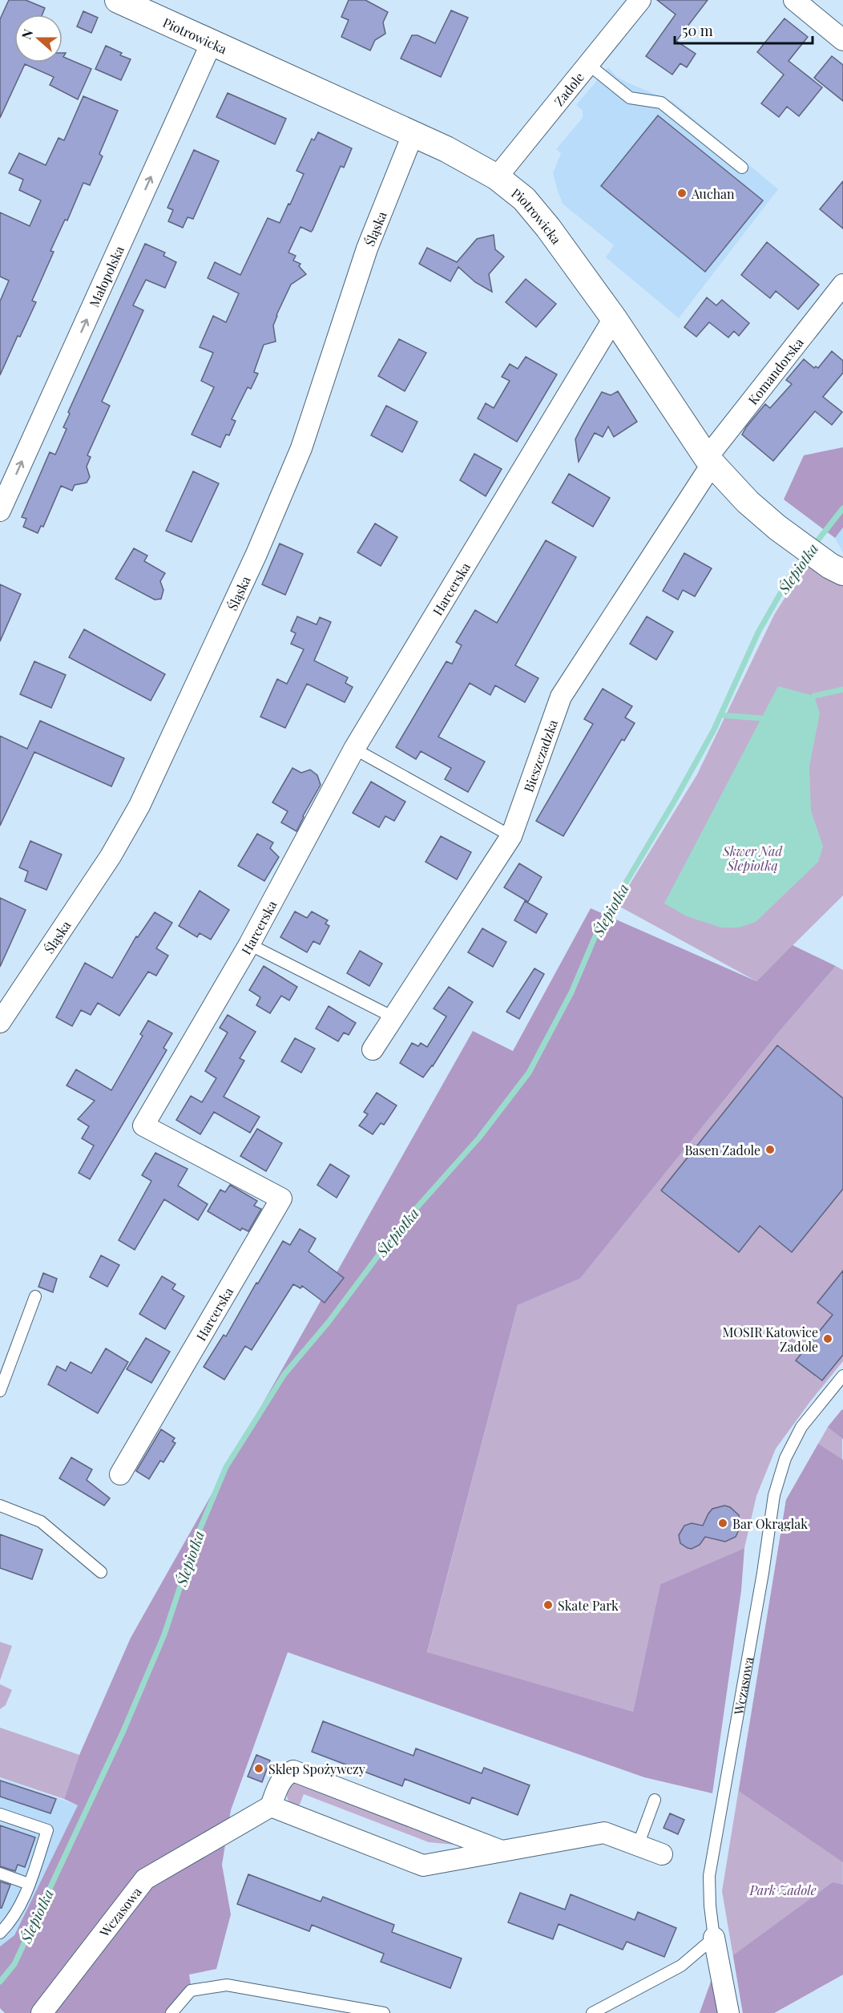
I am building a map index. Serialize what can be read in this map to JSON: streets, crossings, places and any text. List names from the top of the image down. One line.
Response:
{"streets":{"street":["Piotrowicka","Zadole","Śląska","Małopolska","Komandorska","Harcerska","Bieszczadzka","Wczasowa"]},"crossings":[["Piotrowicka","Zadole"],["Piotrowicka","Śląska"],["Piotrowicka","Małopolska"],["Piotrowicka","Komandorska"],["Piotrowicka","Harcerska"],["Piotrowicka","Bieszczadzka"],["Komandorska","Bieszczadzka"]],"one_way":["Małopolska"],"water":["Ślepiotka"],"parks":["Skwer Nad Ślepiotką","Park Zadole"],"places":["Auchan","Basen Zadole","MOSIR Katowice Zadole","Bar Okrąglak","Skate Park","Sklep Spożywczy"],"scale_bar":"50 m","north":"left"}
